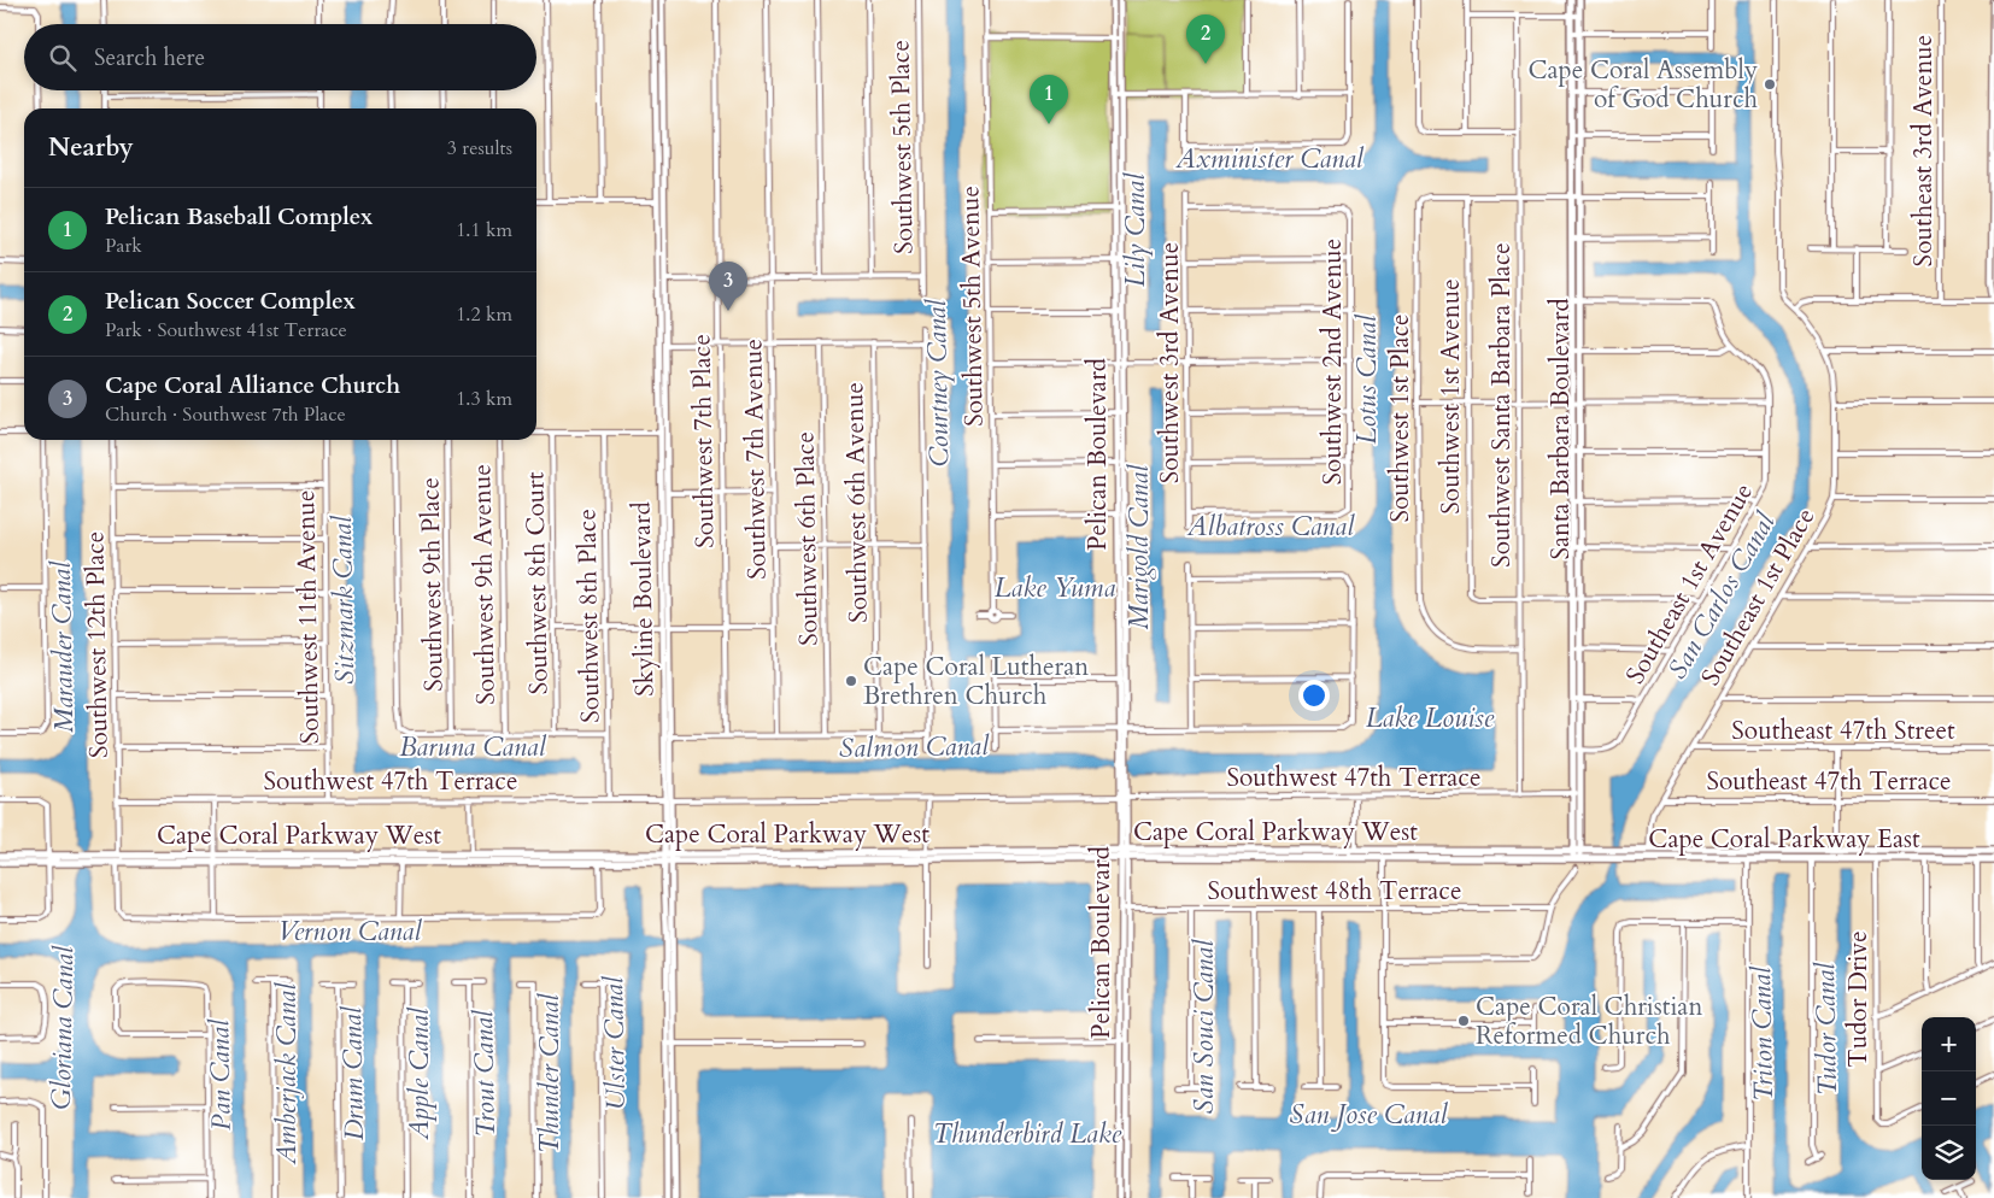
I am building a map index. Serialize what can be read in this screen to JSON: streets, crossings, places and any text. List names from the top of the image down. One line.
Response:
{"streets":{"main road":["Santa Barbara Boulevard","Cape Coral Parkway West","Cape Coral Parkway East"],"street":["Southwest 5th Place","Southeast 3rd Avenue","Southwest 5th Avenue","Southwest 2nd Avenue","Southwest 3rd Avenue","Southwest 1st Avenue","Southwest Santa Barbara Place","Southwest 1st Place","Southwest 7th Place","Pelican Boulevard","Southwest 7th Avenue","Southwest 6th Avenue","Southwest 6th Place","Southwest 8th Court","Southeast 1st Avenue","Southwest 9th Place","Southwest 9th Avenue","Southeast 1st Place","Skyline Boulevard","Southwest 8th Place","Southwest 11th Avenue","Southwest 12th Place","Southeast 47th Street","Southwest 47th Terrace","Southeast 47th Terrace","Southwest 48th Terrace","Tudor Drive"]},"crossings":[["Southwest 2nd Avenue","Southwest 3rd Avenue"],["Southwest 1st Avenue","Southwest Santa Barbara Place"],["Southwest 1st Avenue","Southwest 1st Place"],["Southwest Santa Barbara Place","Southwest 1st Place"],["Southwest Santa Barbara Place","Southwest 47th Terrace"],["Santa Barbara Boulevard","Southeast 1st Avenue"],["Santa Barbara Boulevard","Southwest 47th Terrace"],["Santa Barbara Boulevard","Cape Coral Parkway West"],["Santa Barbara Boulevard","Cape Coral Parkway East"],["Pelican Boulevard","Southwest 47th Terrace"],["Pelican Boulevard","Cape Coral Parkway West"],["Pelican Boulevard","Southwest 48th Terrace"],["Southeast 1st Place","Southeast 47th Street"],["Southeast 1st Place","Southeast 47th Terrace"],["Southeast 1st Place","Cape Coral Parkway East"],["Skyline Boulevard","Southwest 47th Terrace"],["Skyline Boulevard","Cape Coral Parkway West"],["Southwest 8th Place","Southwest 47th Terrace"],["Southwest 11th Avenue","Southwest 47th Terrace"],["Southwest 12th Place","Southwest 47th Terrace"],["Southwest 12th Place","Cape Coral Parkway West"],["Cape Coral Parkway West","Cape Coral Parkway East"],["Cape Coral Parkway East","Tudor Drive"]],"water":["Axminister Canal","Lily Canal","Lotus Canal","Courtney Canal","Albatross Canal","Marigold Canal","Lake Yuma","San Carlos Canal","Sitzmark Canal","Marauder Canal","Lake Louise","Baruna Canal","Salmon Canal","Vernon Canal","San Souci Canal","Gloriana Canal","Tudor Canal","Triton Canal","Ulster Canal","Amberjack Canal","Drum Canal","Apple Canal","Trout Canal","Thunder Canal","Pan Canal","San Jose Canal","Thunderbird Lake"],"places":["Cape Coral Assembly of God Church","Cape Coral Lutheran Brethren Church","Cape Coral Christian Reformed Church"],"page":{"pins":["2","1","3"],"search":"Search here","heading":["Nearby","3 results"],"list":[{"mark":"1","name":"Pelican Baseball Complex","note":"Park","value":"1.1 km"},{"mark":"2","name":"Pelican Soccer Complex","note":"Park · Southwest 41st Terrace","value":"1.2 km"},{"mark":"3","name":"Cape Coral Alliance Church","note":"Church · Southwest 7th Place","value":"1.3 km"}],"map_buttons":["+","−"]}}
